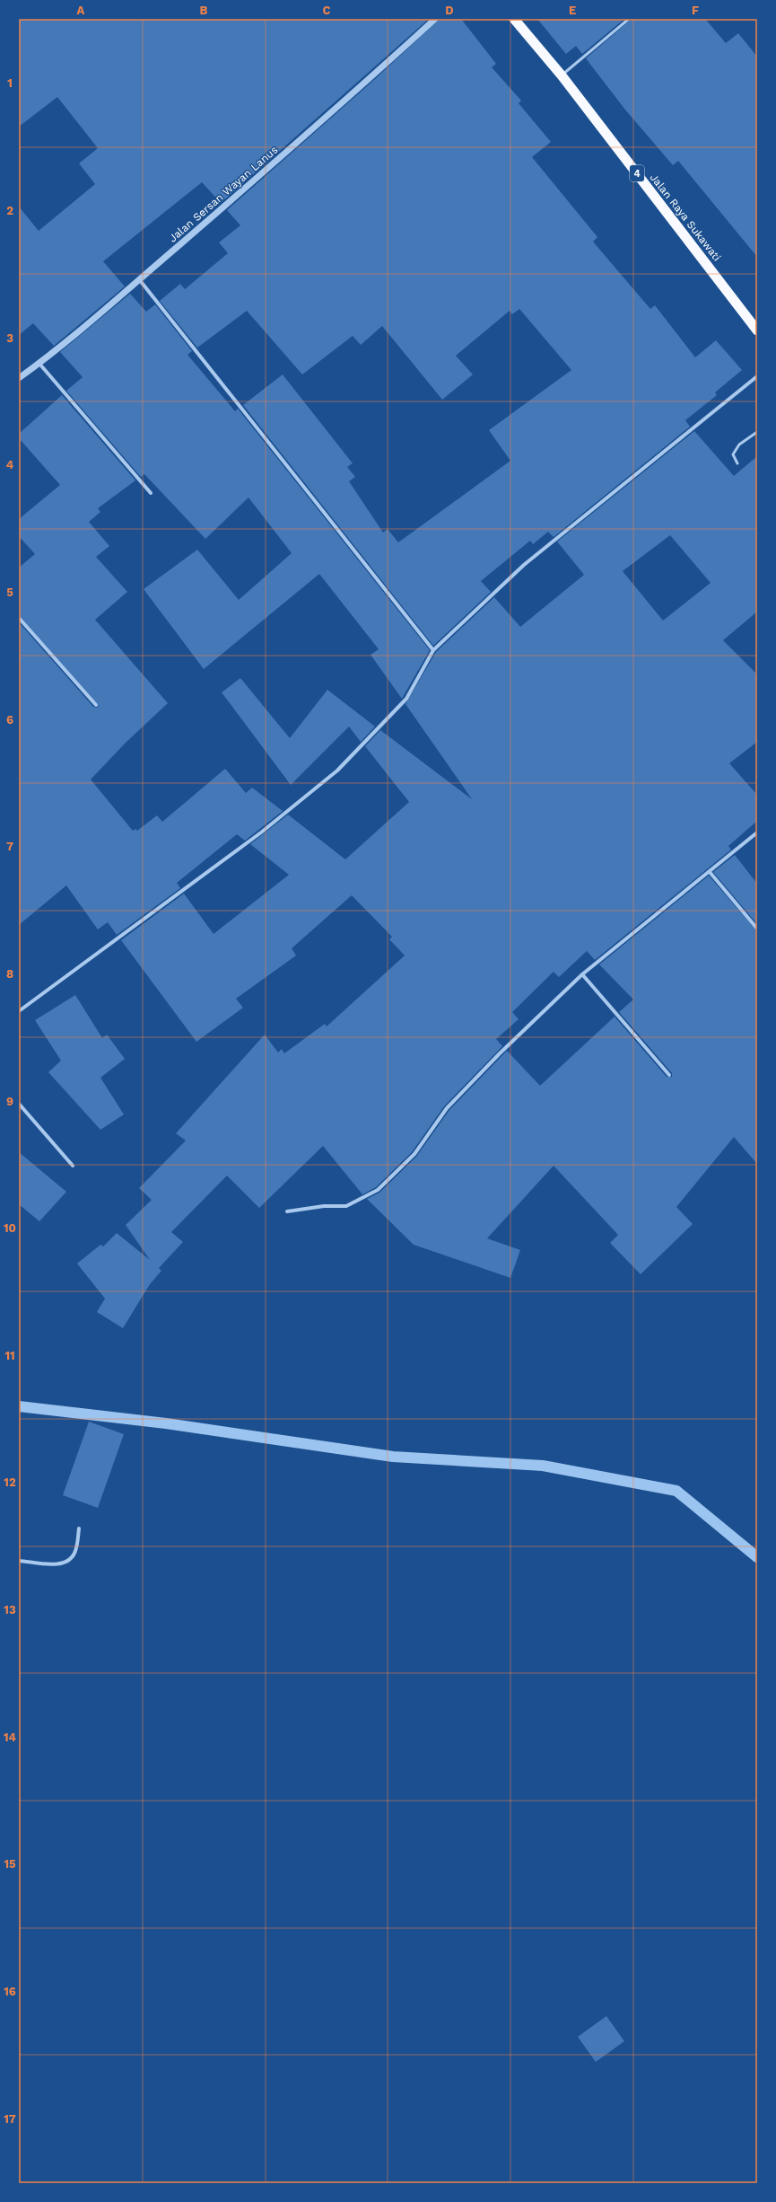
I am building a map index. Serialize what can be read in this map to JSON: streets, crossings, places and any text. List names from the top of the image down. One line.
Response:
{"streets":{"highway":["4","Jalan Raya Sukawati"],"street":["Jalan Sersan Wayan Lanus"]},"grid":{"columns":["A","B","C","D","E","F"],"rows":["1","2","3","4","5","6","7","8","9","10","11","12","13","14","15","16","17"]}}
